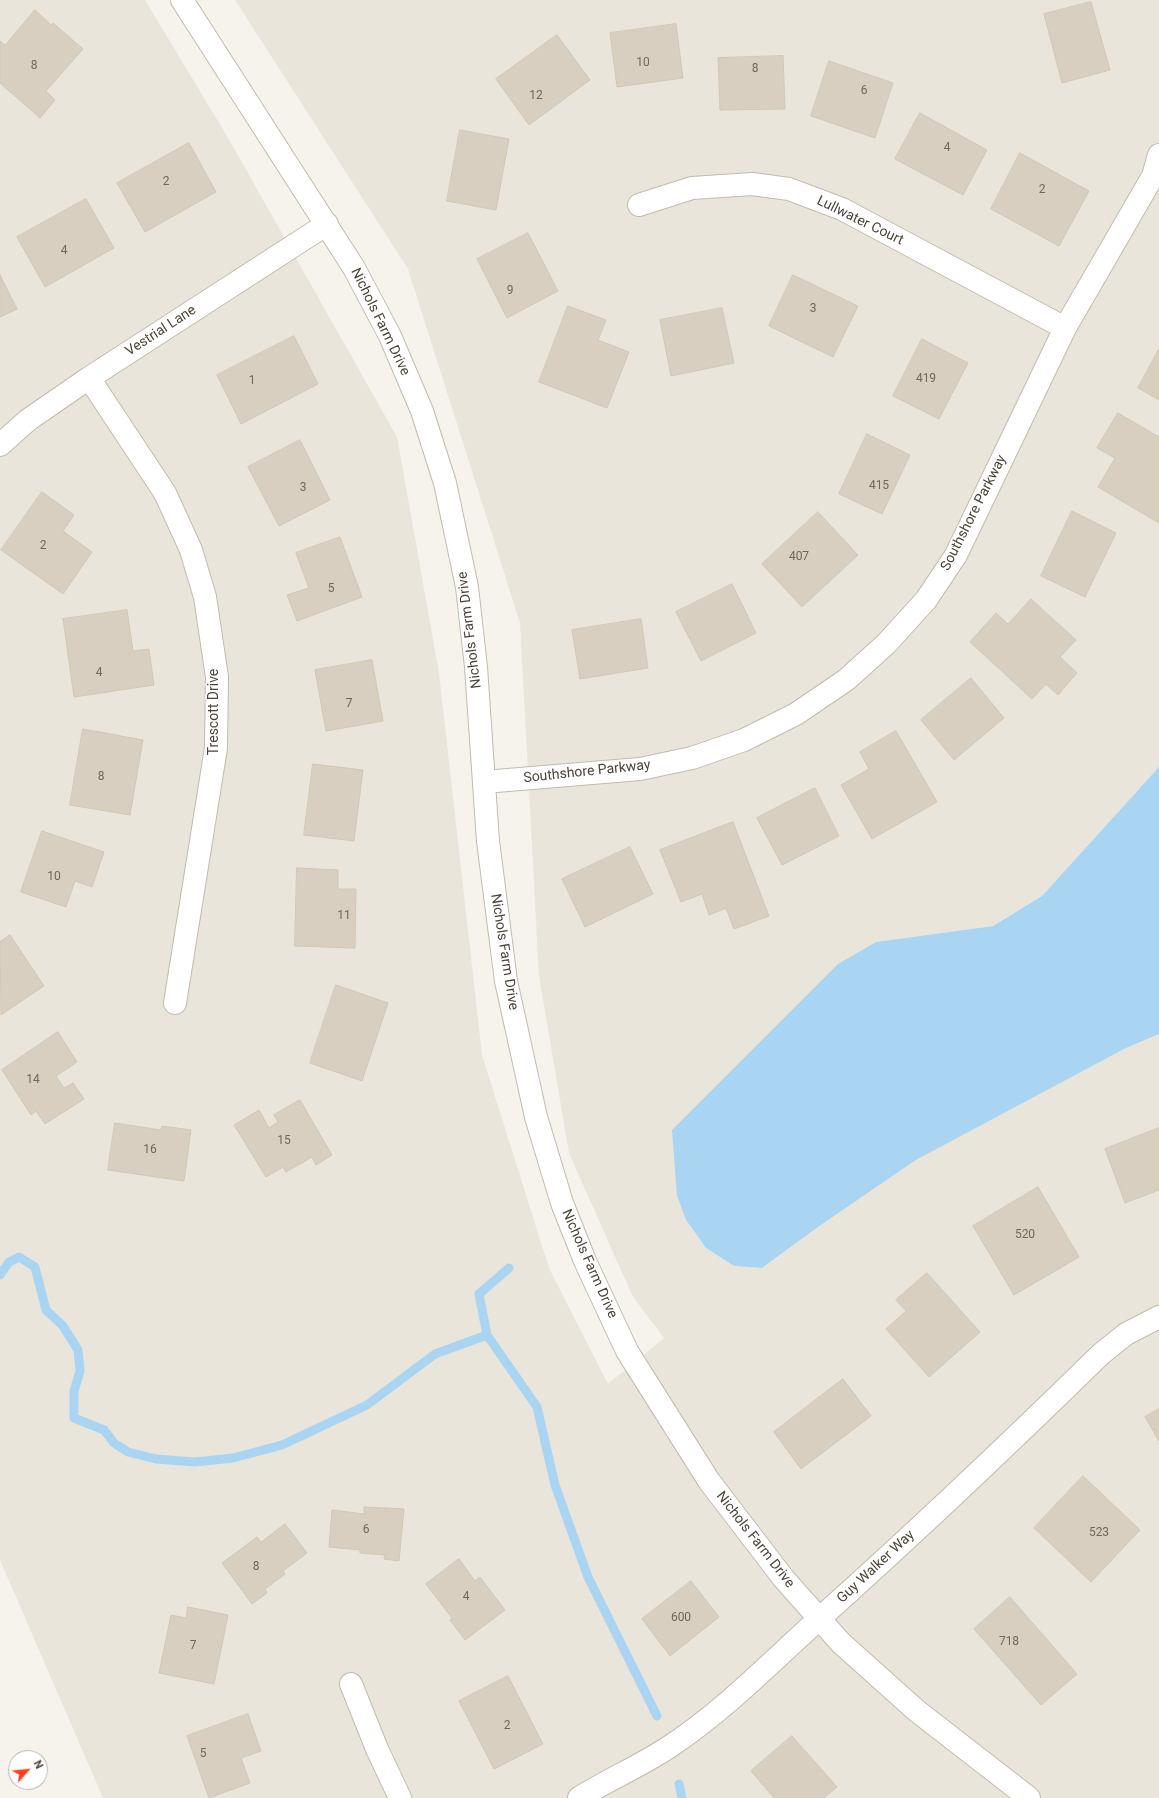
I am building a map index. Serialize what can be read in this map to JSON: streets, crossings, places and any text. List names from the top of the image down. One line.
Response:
{"streets":{"street":["Lullwater Court","Nichols Farm Drive","Vestrial Lane","Southshore Parkway","Trescott Drive","Guy Walker Way"]},"crossings":[["Lullwater Court","Southshore Parkway"],["Nichols Farm Drive","Vestrial Lane"],["Nichols Farm Drive","Southshore Parkway"],["Nichols Farm Drive","Guy Walker Way"],["Vestrial Lane","Trescott Drive"]],"house_numbers":["10","8","8","6","12","4","2","2","4","9","3","419","1","415","3","2","407","5","4","7","8","10","11","14","15","16","520","6","523","8","4","600","718","7","2","5"],"north":"top right"}
